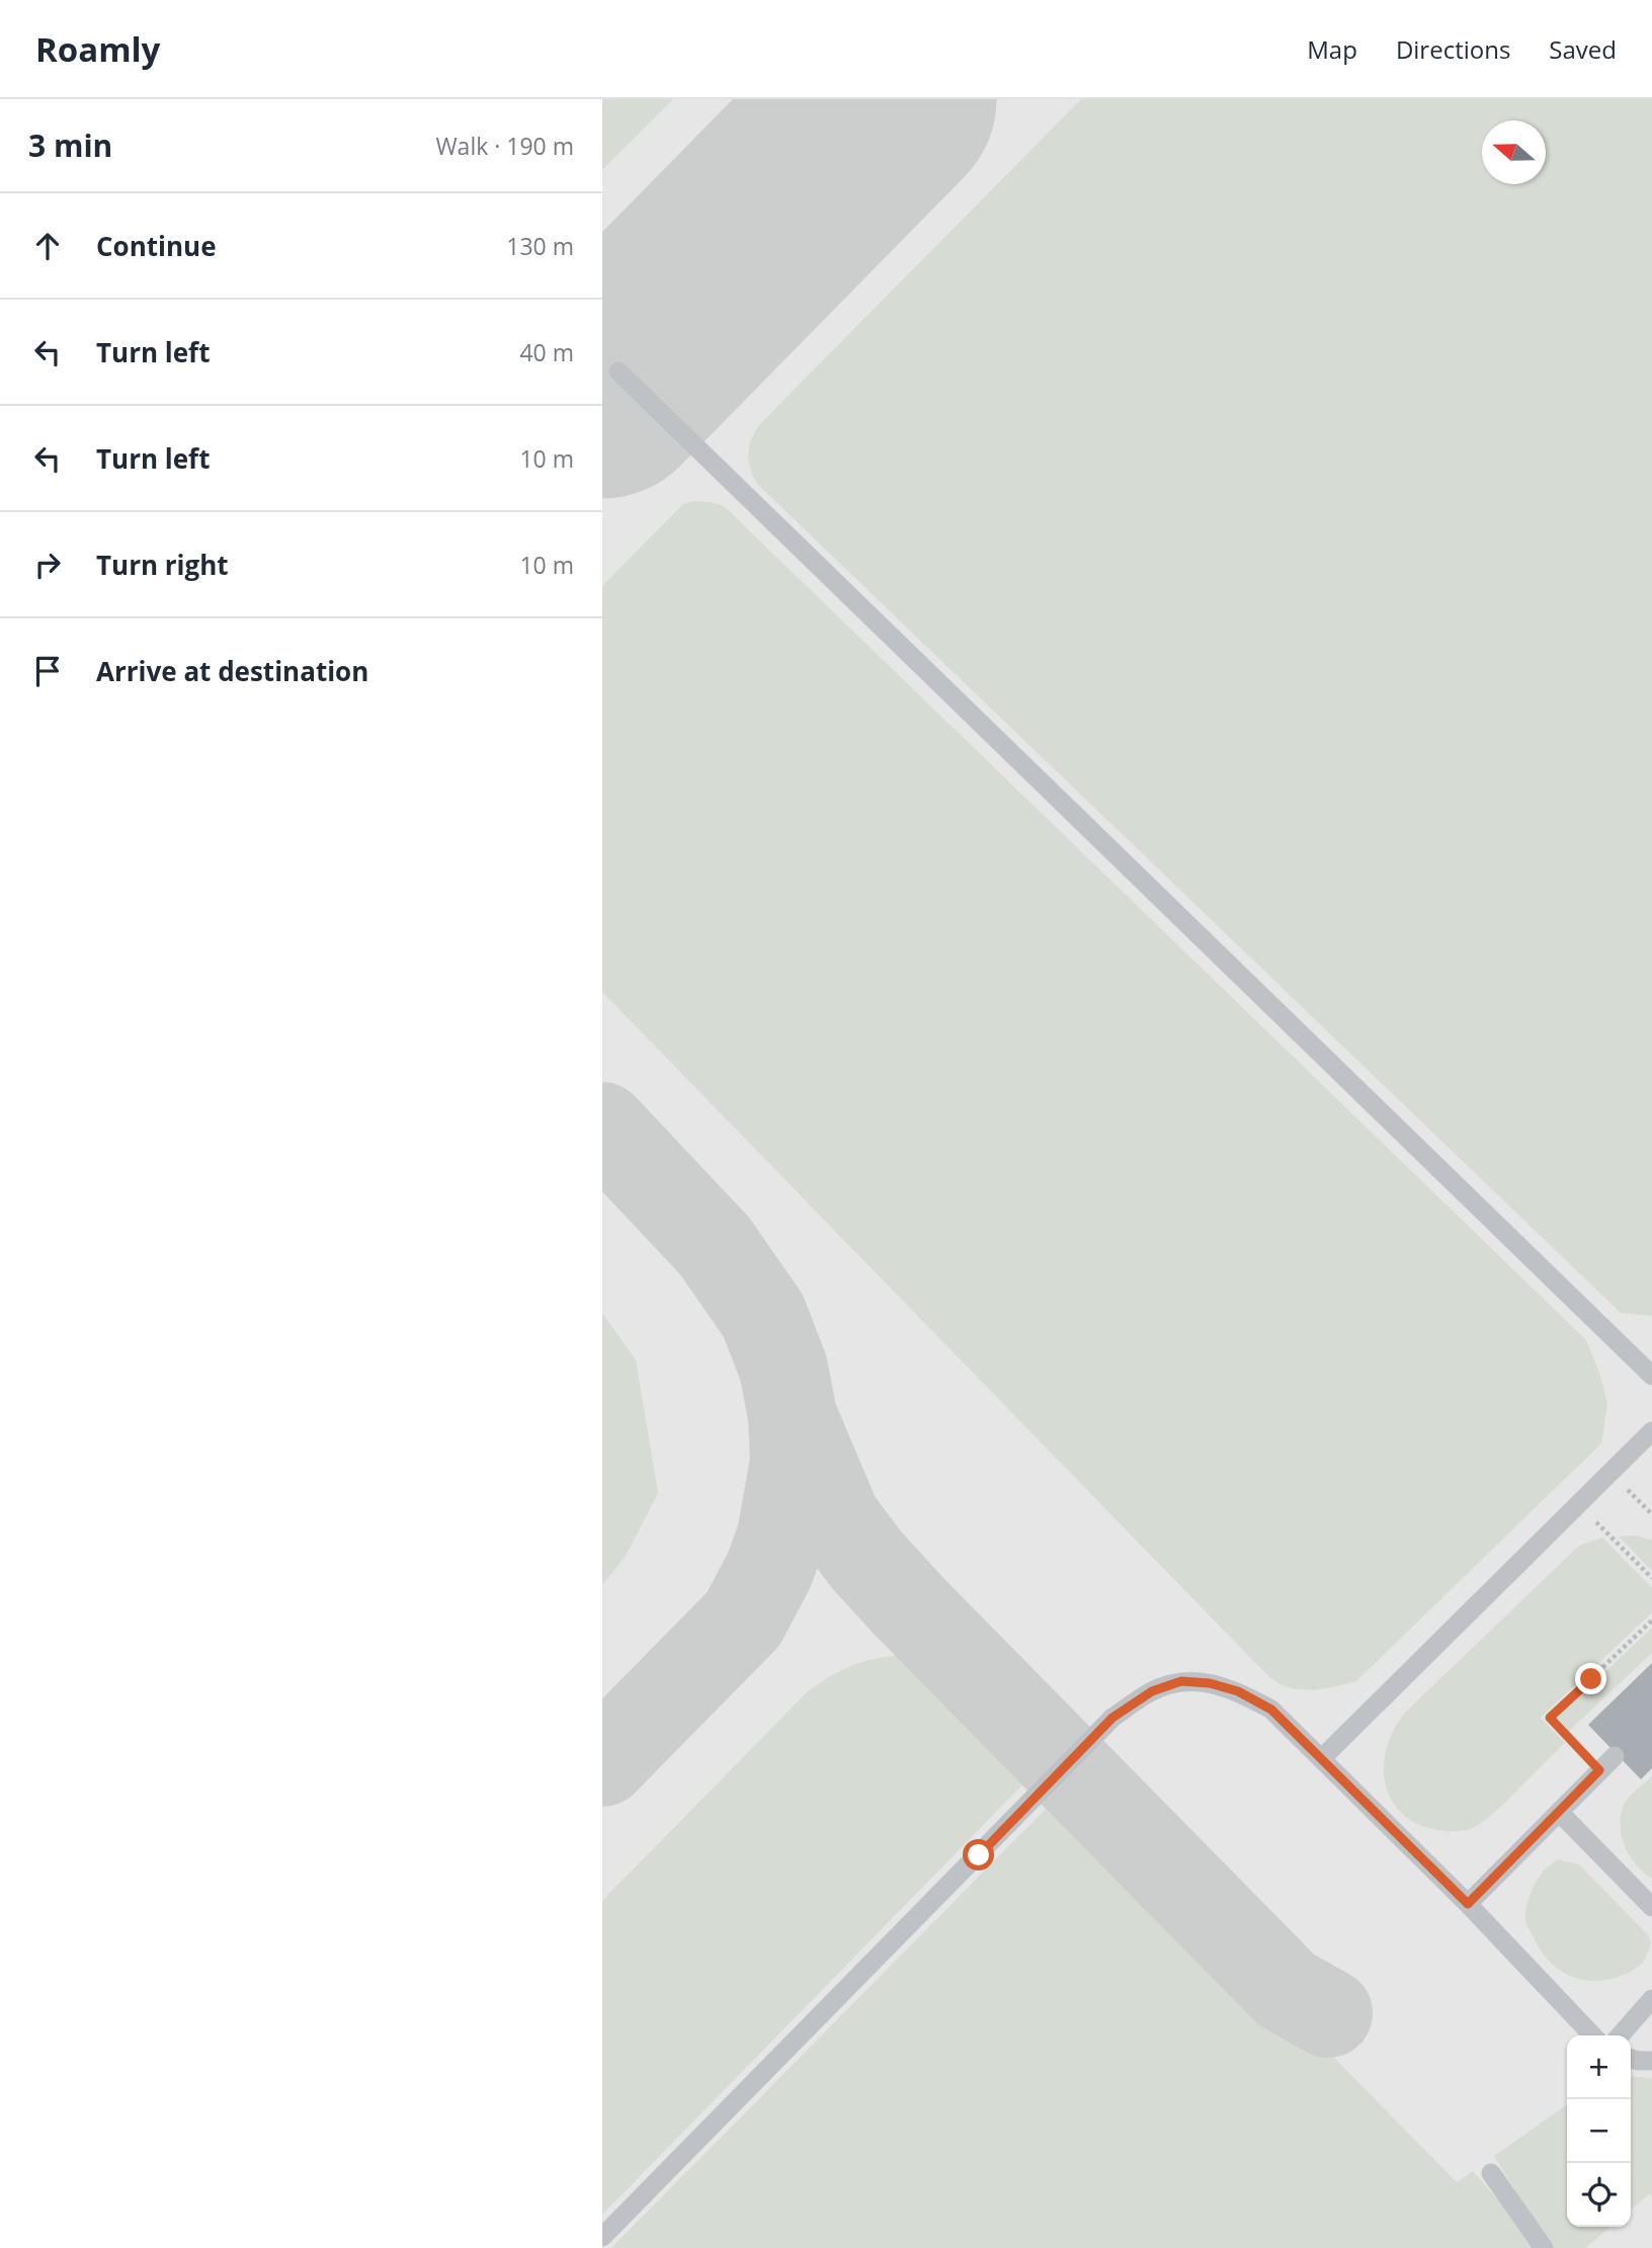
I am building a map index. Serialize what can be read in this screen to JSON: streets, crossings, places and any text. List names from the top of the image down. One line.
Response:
{"north":"left","page":{"header":"Roamly","nav":["Map","Directions","Saved"],"heading":["3 min","Walk · 190 m"],"list":[["Continue","130 m"],["Turn left","40 m"],["Turn left","10 m"],["Turn right","10 m"],"Arrive at destination"],"map_buttons":["+","−"]}}
